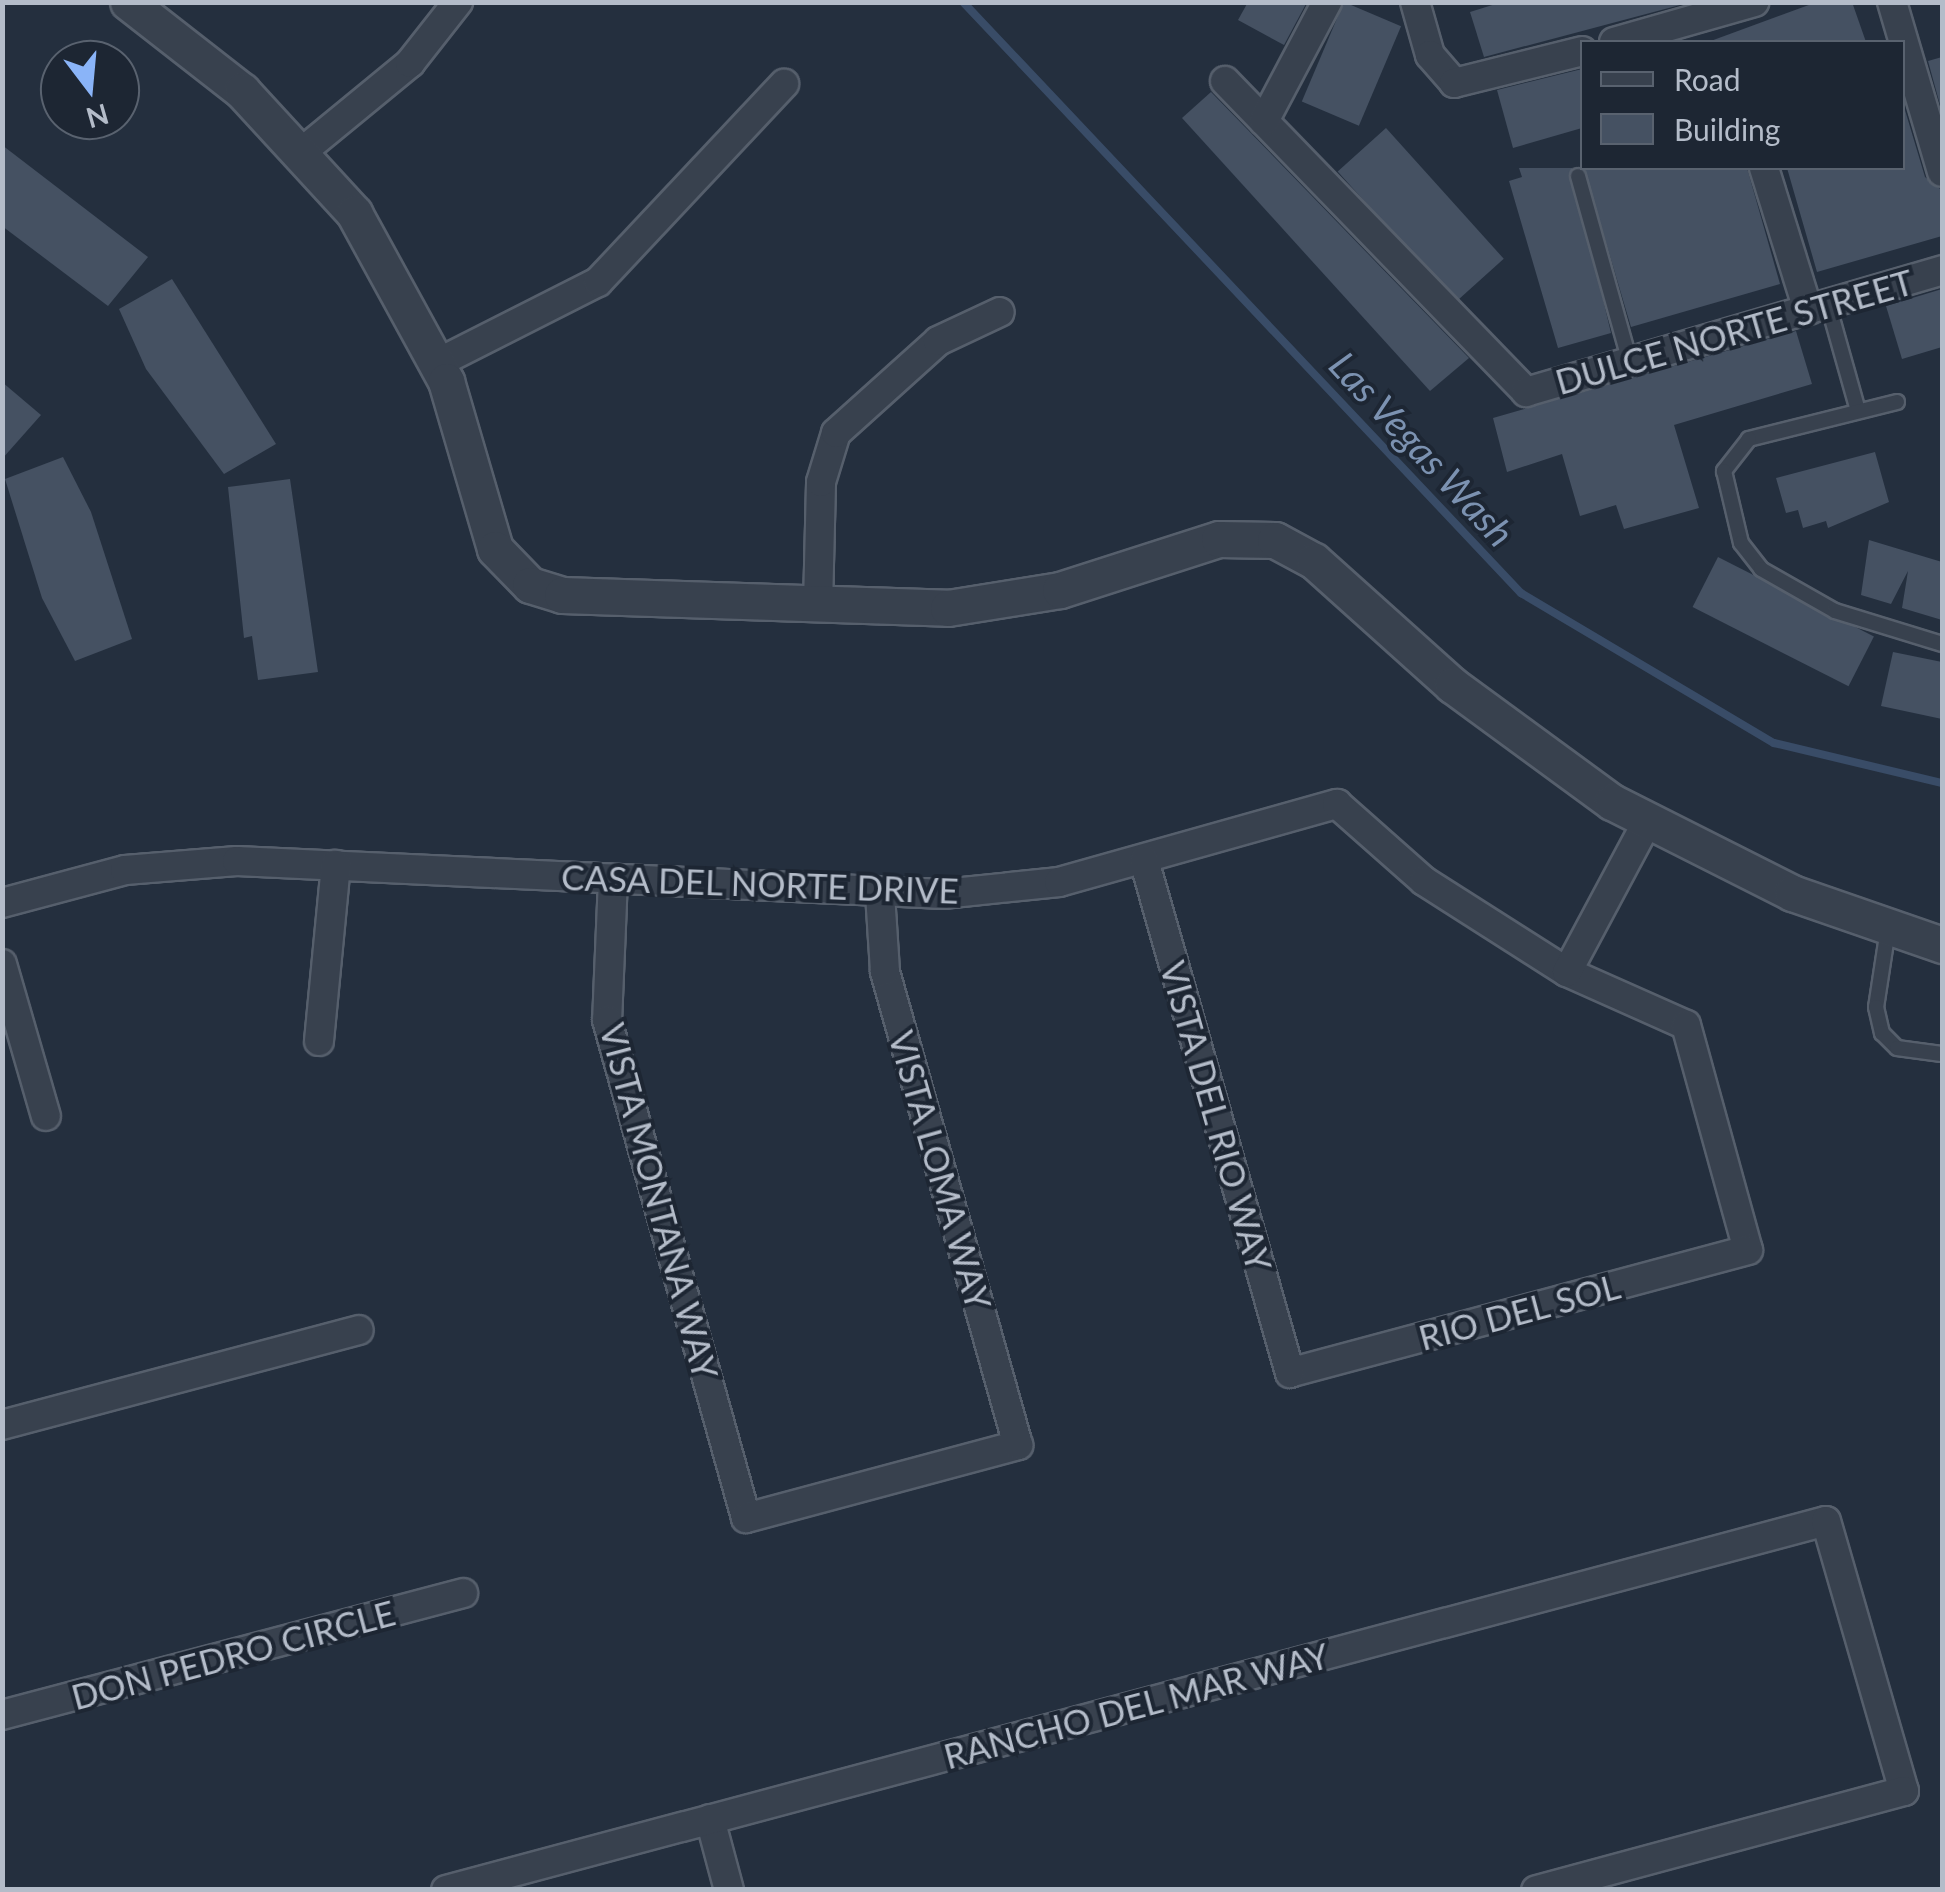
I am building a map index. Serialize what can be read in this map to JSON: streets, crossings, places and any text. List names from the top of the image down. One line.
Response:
{"streets":{"street":["DULCE NORTE STREET","CASA DEL NORTE DRIVE","VISTA DEL RIO WAY","VISTA LOMA WAY","VISTA MONTANA WAY","RIO DEL SOL","DON PEDRO CIRCLE","RANCHO DEL MAR WAY"]},"crossings":[["CASA DEL NORTE DRIVE","VISTA DEL RIO WAY"],["CASA DEL NORTE DRIVE","VISTA LOMA WAY"],["CASA DEL NORTE DRIVE","VISTA MONTANA WAY"],["CASA DEL NORTE DRIVE","RIO DEL SOL"],["VISTA DEL RIO WAY","RIO DEL SOL"],["VISTA LOMA WAY","VISTA MONTANA WAY"]],"water":["Las Vegas Wash"],"legend":["Road","Building"],"north":"bottom"}
